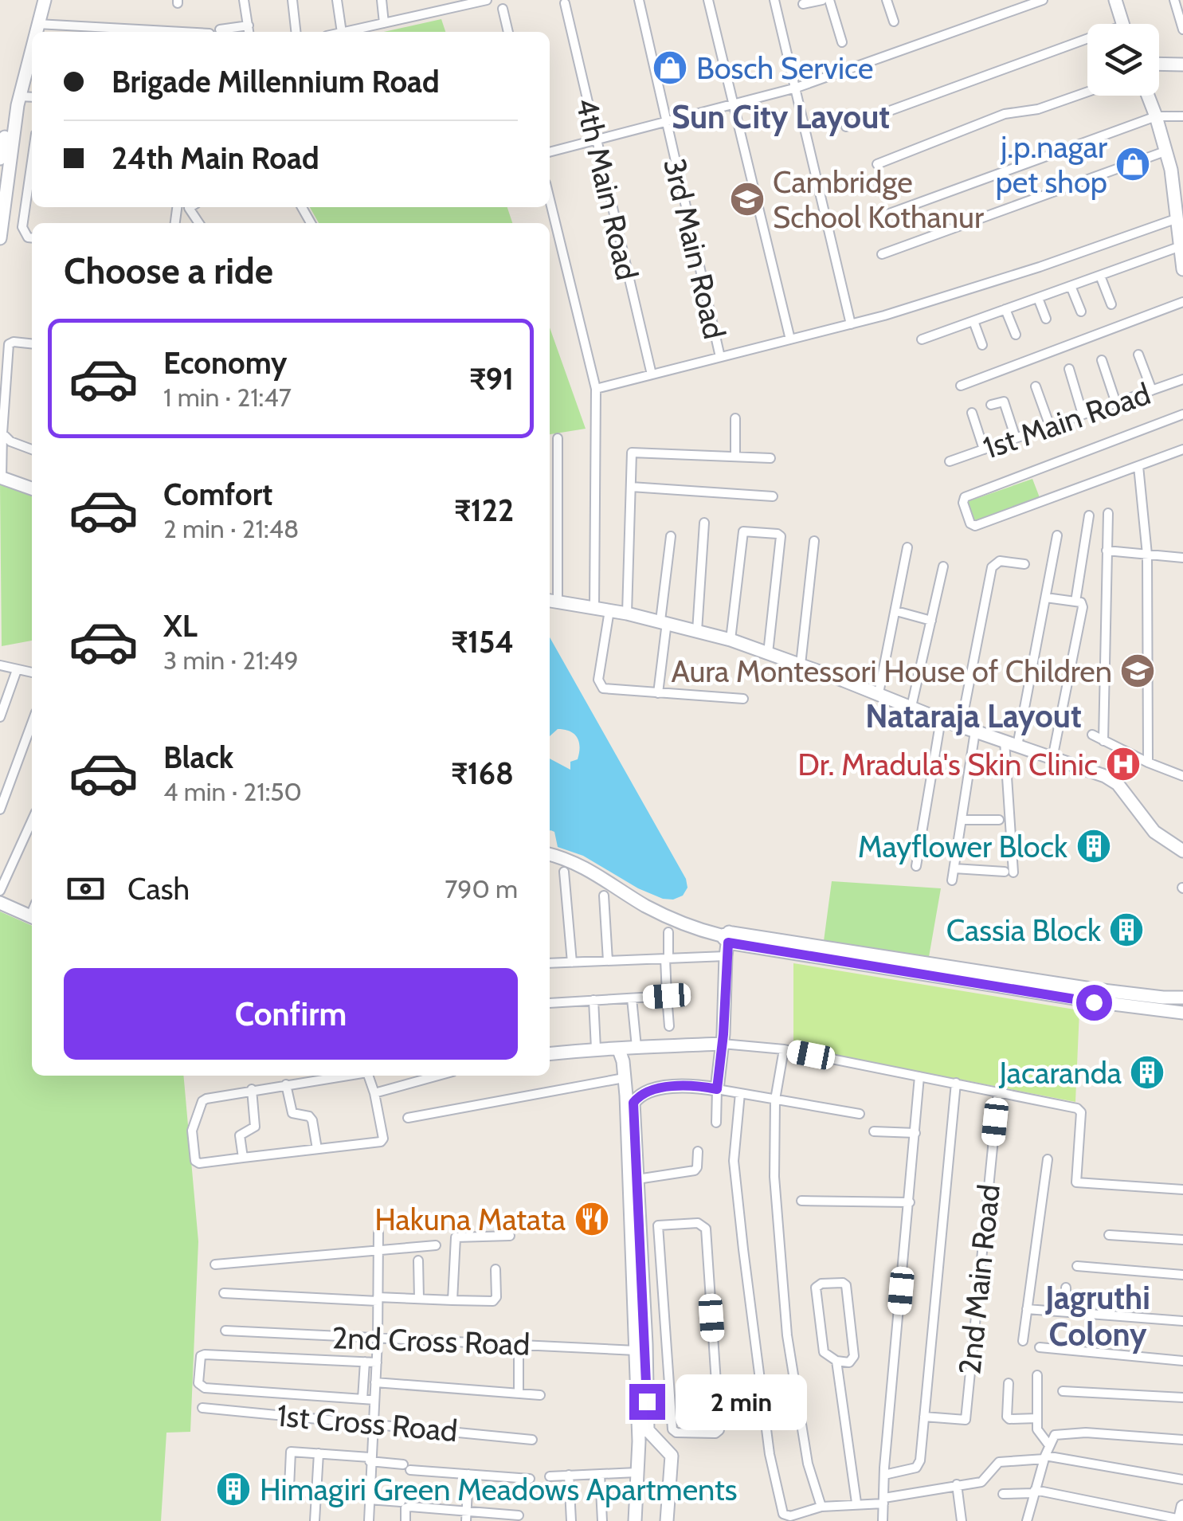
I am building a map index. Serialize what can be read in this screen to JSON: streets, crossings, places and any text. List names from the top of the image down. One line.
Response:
{"streets":{"street":["4th Main Road","3rd Main Road","1st Main Road","2nd Main Road","2nd Cross Road","1st Cross Road"]},"districts":["Sun City Layout","Nataraja Layout","Jagruthi Colony"],"places":{"shop":["Bosch Service","j.p.nagar pet shop"],"school or university":["Cambridge School Kothanur","Aura Montessori House of Children"],"hospital":["Dr. Mradula's Skin Clinic"],"building":["Mayflower Block","Cassia Block","Jacaranda","Himagiri Green Meadows Apartments"],"restaurant":["Hakuna Matata"]},"page":{"banner":["Brigade Millennium Road","24th Main Road"],"heading":"Choose a ride","list":[{"name":"Economy","note":"1 min · 21:47","value":"₹91"},{"name":"Comfort","note":"2 min · 21:48","value":"₹122"},{"name":"XL","note":"3 min · 21:49","value":"₹154"},{"name":"Black","note":"4 min · 21:50","value":"₹168"}],"pay":["Cash","790 m"],"buttons":"Confirm","bubble":"2 min"}}
